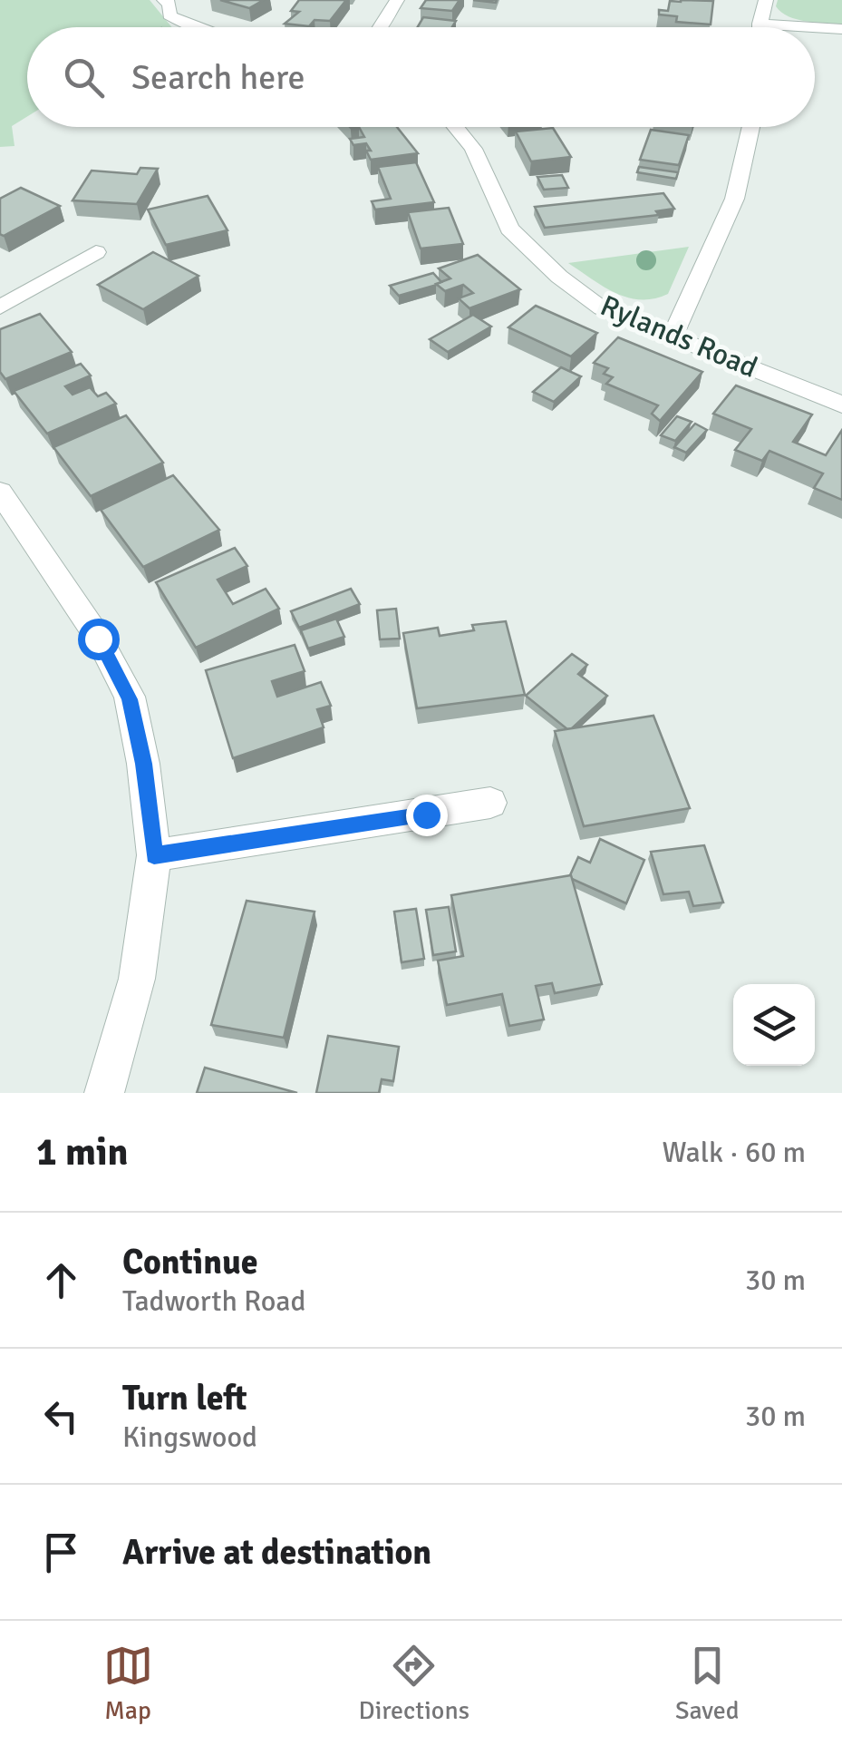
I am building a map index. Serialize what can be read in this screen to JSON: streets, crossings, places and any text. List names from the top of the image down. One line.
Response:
{"streets":{"street":["Rylands Road"]},"page":{"search":"Search here","heading":["1 min","Walk · 60 m"],"list":[["Continue","Tadworth Road","30 m"],["Turn left","Kingswood","30 m"],"Arrive at destination"],"nav":["Map","Directions","Saved"]}}
